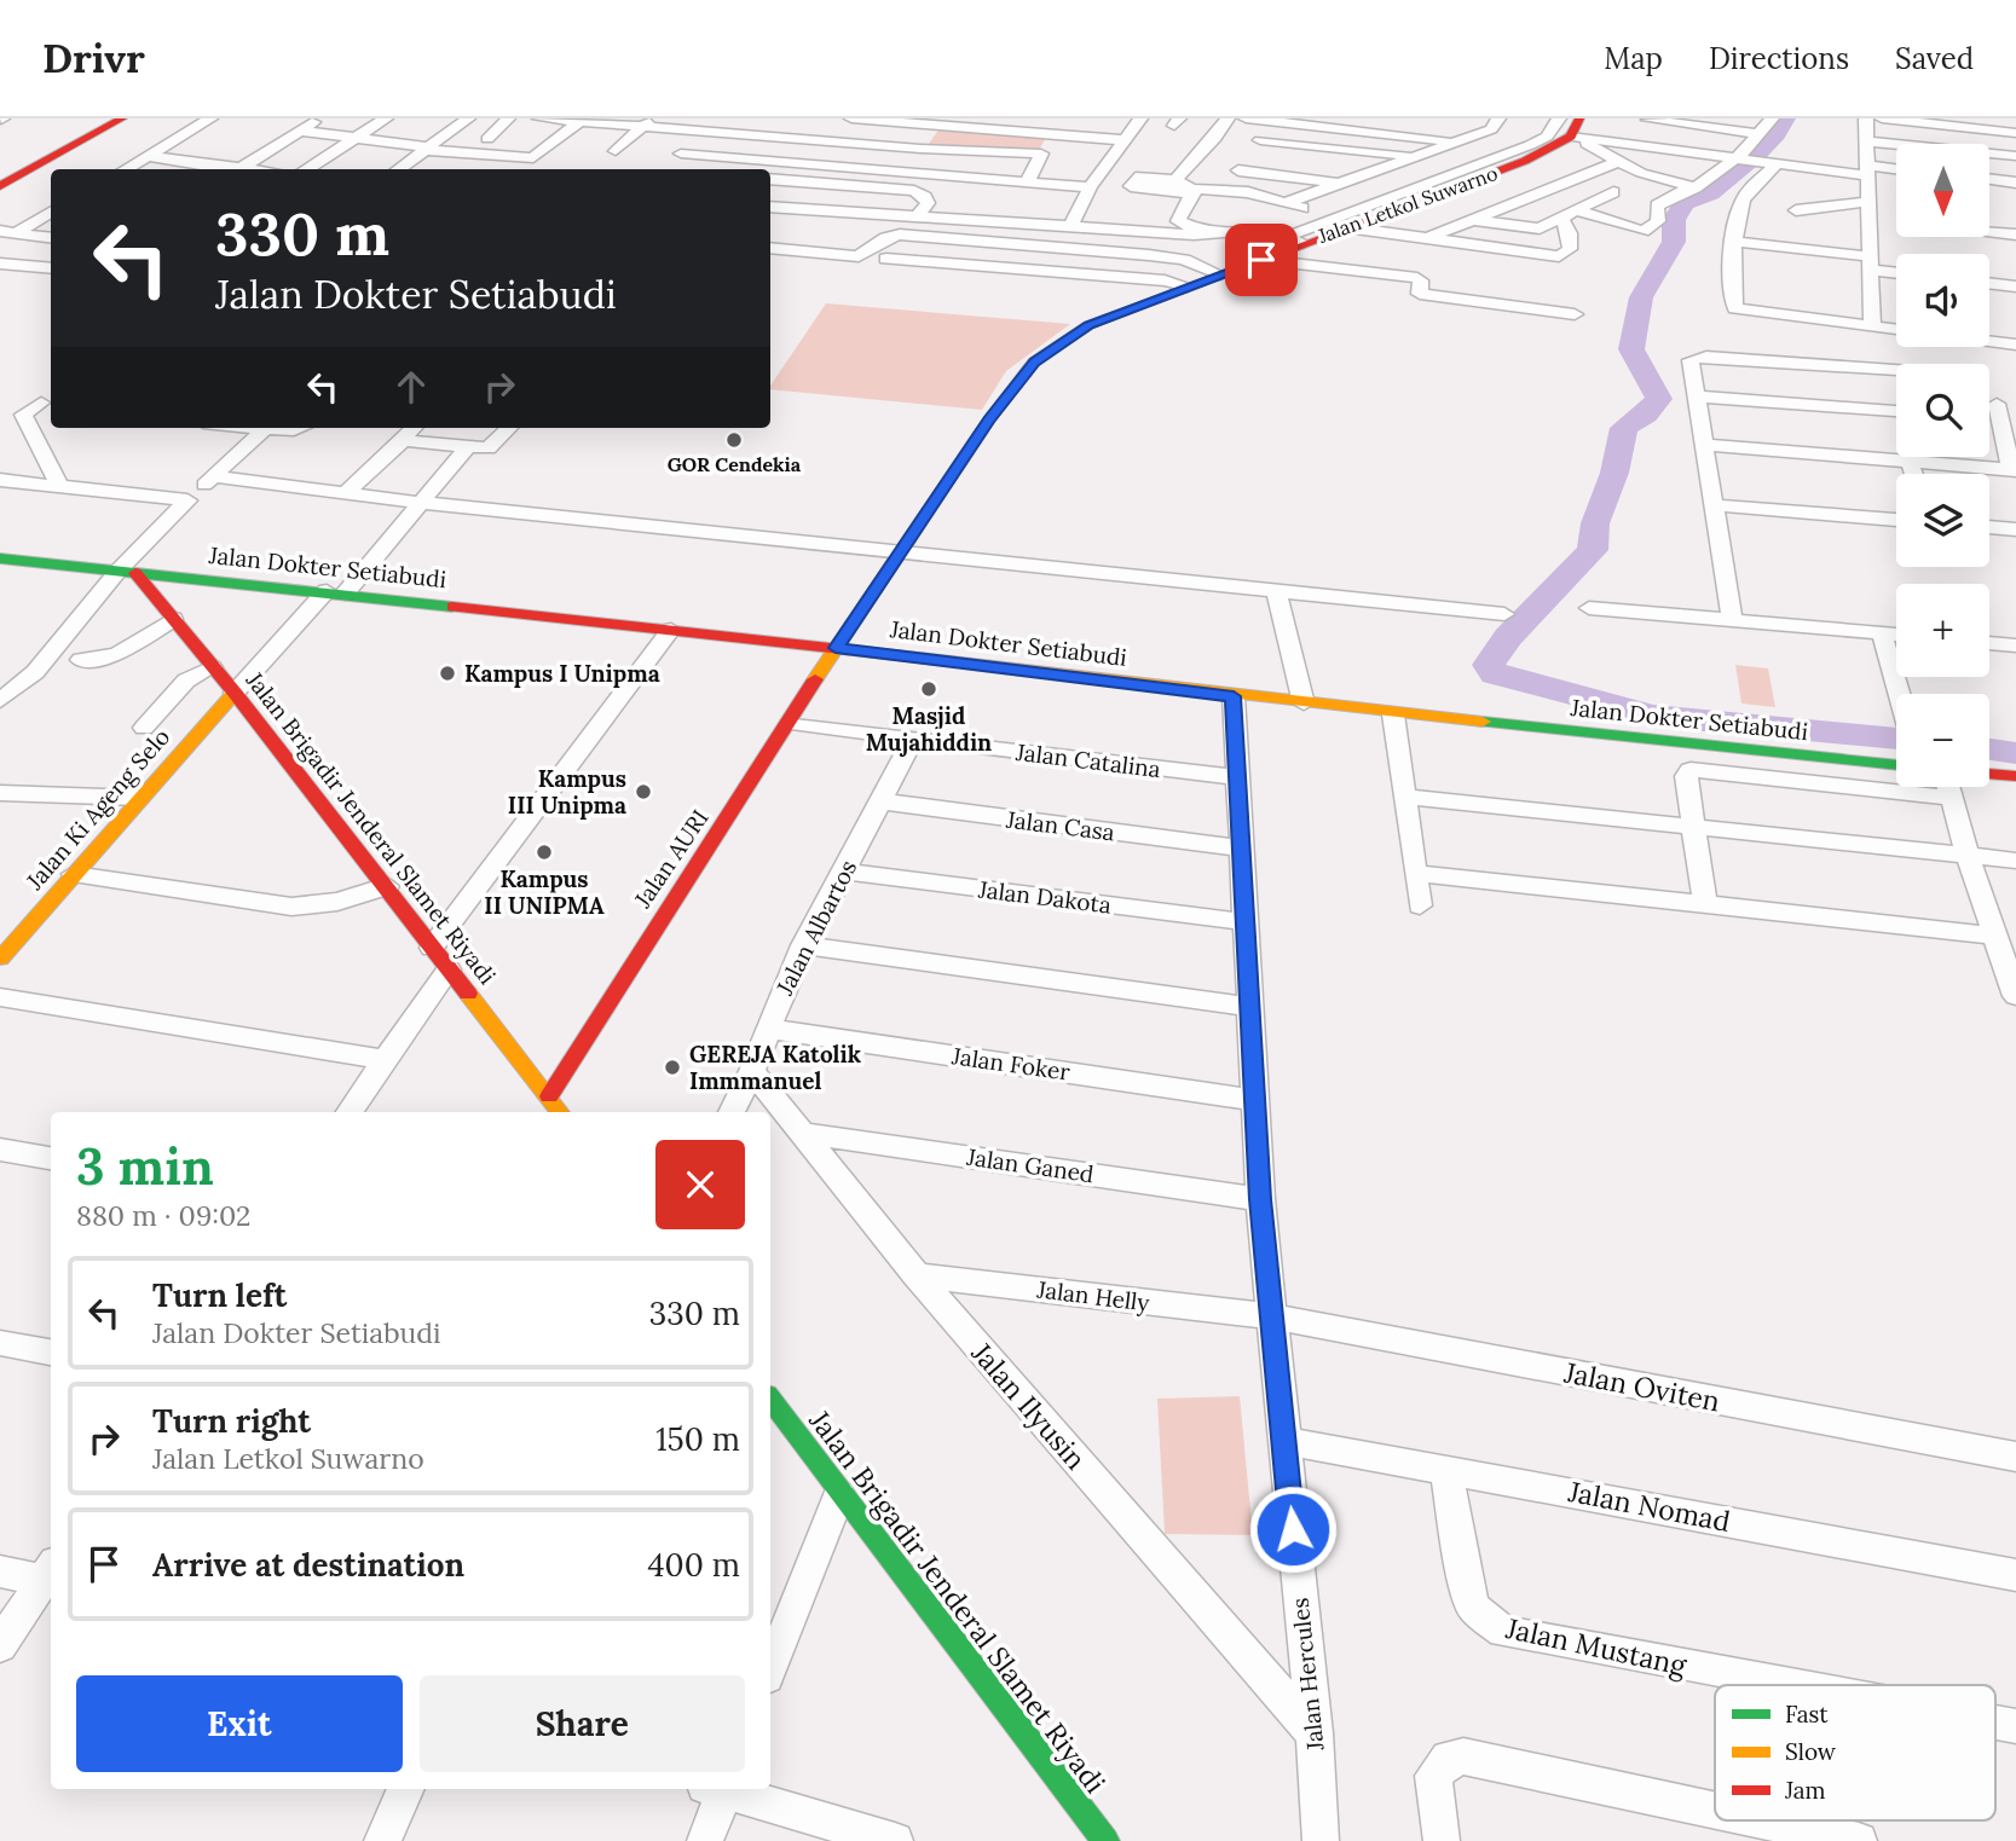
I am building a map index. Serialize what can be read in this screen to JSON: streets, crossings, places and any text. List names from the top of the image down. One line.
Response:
{"streets":{"main road":["Jalan Letkol Suwarno","Jalan Dokter Setiabudi","Jalan Ki Ageng Selo","Jalan Brigadir Jenderal Slamet Riyadi","Jalan AURI"],"street":["Jalan Catalina","Jalan Casa","Jalan Dakota","Jalan Albartos","Jalan Foker","Jalan Ganed","Jalan Helly","Jalan Oviten","Jalan Ilyusin","Jalan Nomad","Jalan Mustang","Jalan Hercules"]},"crossings":[["Jalan Letkol Suwarno","Jalan Dokter Setiabudi"],["Jalan Letkol Suwarno","Jalan AURI"],["Jalan Dokter Setiabudi","Jalan Brigadir Jenderal Slamet Riyadi"],["Jalan Dokter Setiabudi","Jalan AURI"],["Jalan Dokter Setiabudi","Jalan Hercules"],["Jalan Catalina","Jalan AURI"],["Jalan Catalina","Jalan Albartos"],["Jalan Catalina","Jalan Hercules"],["Jalan Ki Ageng Selo","Jalan Brigadir Jenderal Slamet Riyadi"],["Jalan Casa","Jalan Albartos"],["Jalan Casa","Jalan Hercules"],["Jalan Brigadir Jenderal Slamet Riyadi","Jalan AURI"],["Jalan Dakota","Jalan Albartos"],["Jalan Dakota","Jalan Hercules"],["Jalan Albartos","Jalan Foker"],["Jalan Albartos","Jalan Ilyusin"],["Jalan Foker","Jalan Hercules"],["Jalan Ganed","Jalan Ilyusin"],["Jalan Ganed","Jalan Hercules"],["Jalan Helly","Jalan Oviten"],["Jalan Helly","Jalan Ilyusin"],["Jalan Helly","Jalan Hercules"],["Jalan Oviten","Jalan Hercules"],["Jalan Ilyusin","Jalan Hercules"],["Jalan Nomad","Jalan Mustang"],["Jalan Nomad","Jalan Hercules"]],"places":["GOR Cendekia","Kampus I Unipma","Masjid Mujahiddin","Kampus III Unipma","Kampus II UNIPMA","GEREJA Katolik Immmanuel"],"legend":["Fast","Slow","Jam"],"north":"bottom","page":{"header":"Drivr","nav":["Map","Directions","Saved"],"map_buttons":["+","−"],"turn":["330 m","Jalan Dokter Setiabudi"],"heading":["3 min","880 m · 09:02"],"list":[{"name":"Turn left","note":"Jalan Dokter Setiabudi","value":"330 m"},{"name":"Turn right","note":"Jalan Letkol Suwarno","value":"150 m"},{"name":"Arrive at destination","value":"400 m"}],"buttons":["Exit","Share"]}}
